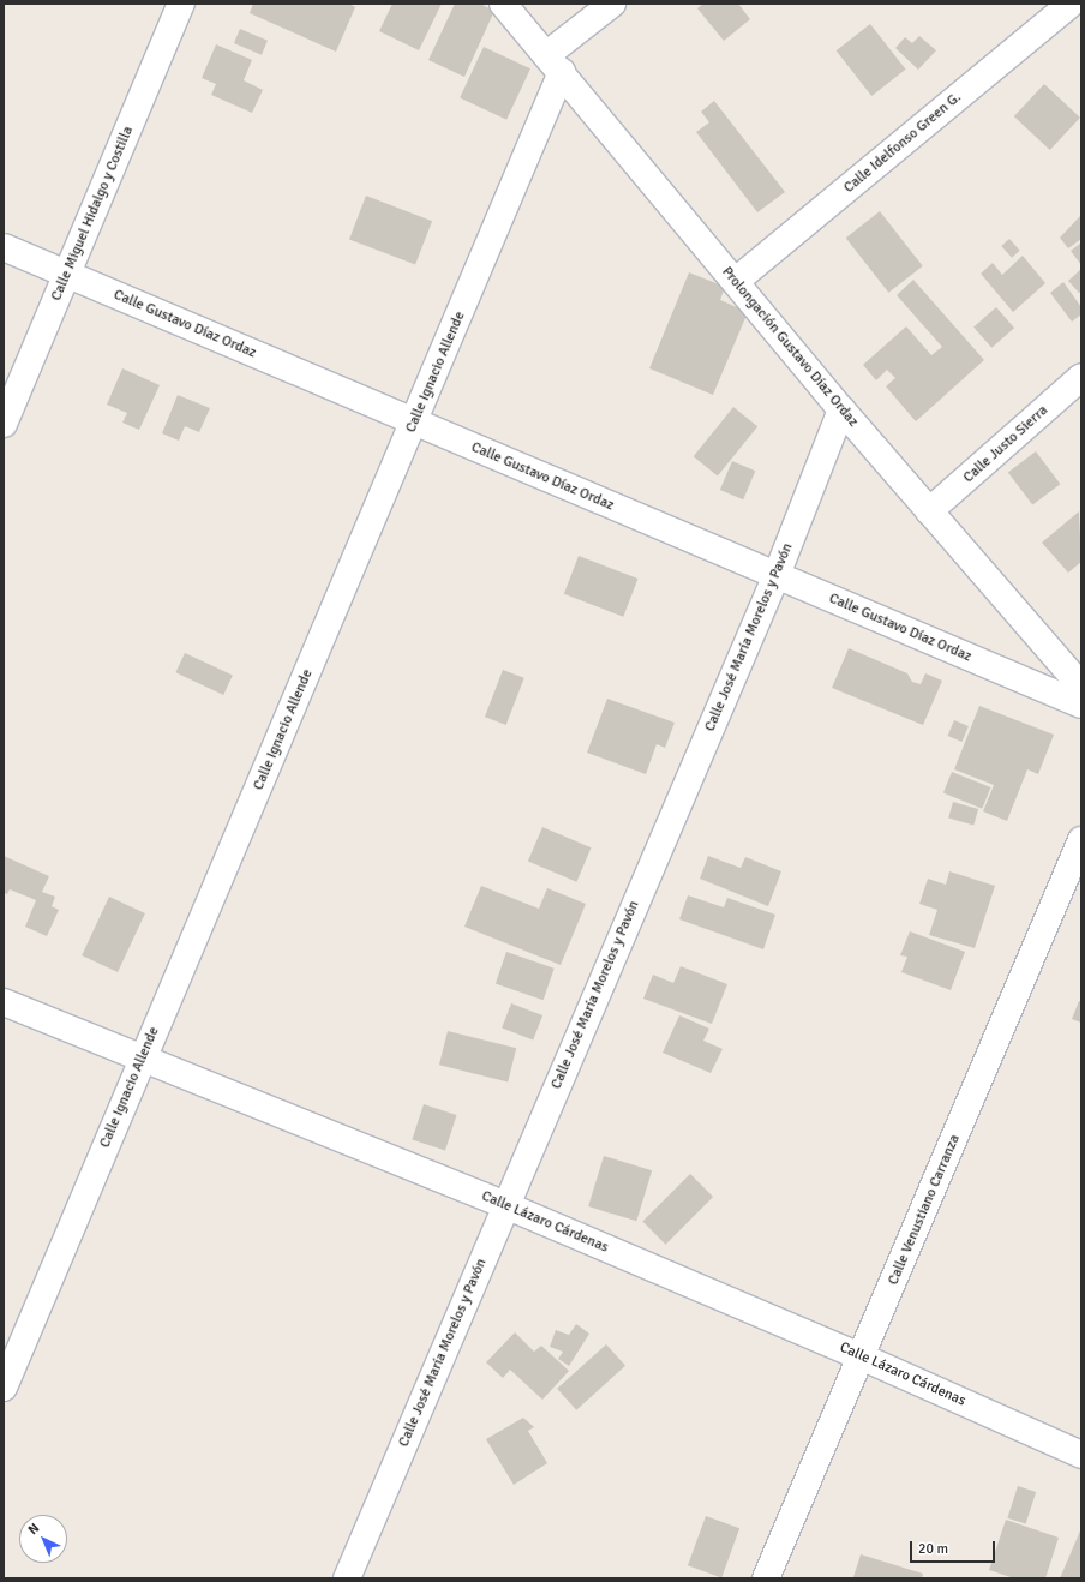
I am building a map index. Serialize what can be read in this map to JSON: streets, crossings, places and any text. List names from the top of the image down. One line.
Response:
{"streets":{"street":["Calle Idelfonso Green G.","Calle Miguel Hidalgo y Costilla","Calle Gustavo Díaz Ordaz","Prolongación Gustavo Díaz Ordaz","Calle Ignacio Allende","Calle Justo Sierra","Calle José María Morelos y Pavón","Calle Venustiano Carranza","Calle Lázaro Cárdenas"]},"crossings":[["Calle Idelfonso Green G.","Prolongación Gustavo Díaz Ordaz"],["Calle Miguel Hidalgo y Costilla","Calle Gustavo Díaz Ordaz"],["Calle Gustavo Díaz Ordaz","Calle Ignacio Allende"],["Calle Gustavo Díaz Ordaz","Calle José María Morelos y Pavón"],["Prolongación Gustavo Díaz Ordaz","Calle Ignacio Allende"],["Prolongación Gustavo Díaz Ordaz","Calle Justo Sierra"],["Prolongación Gustavo Díaz Ordaz","Calle José María Morelos y Pavón"],["Calle Ignacio Allende","Calle Lázaro Cárdenas"],["Calle José María Morelos y Pavón","Calle Lázaro Cárdenas"],["Calle Venustiano Carranza","Calle Lázaro Cárdenas"]],"scale_bar":"20 m","north":"top left"}
